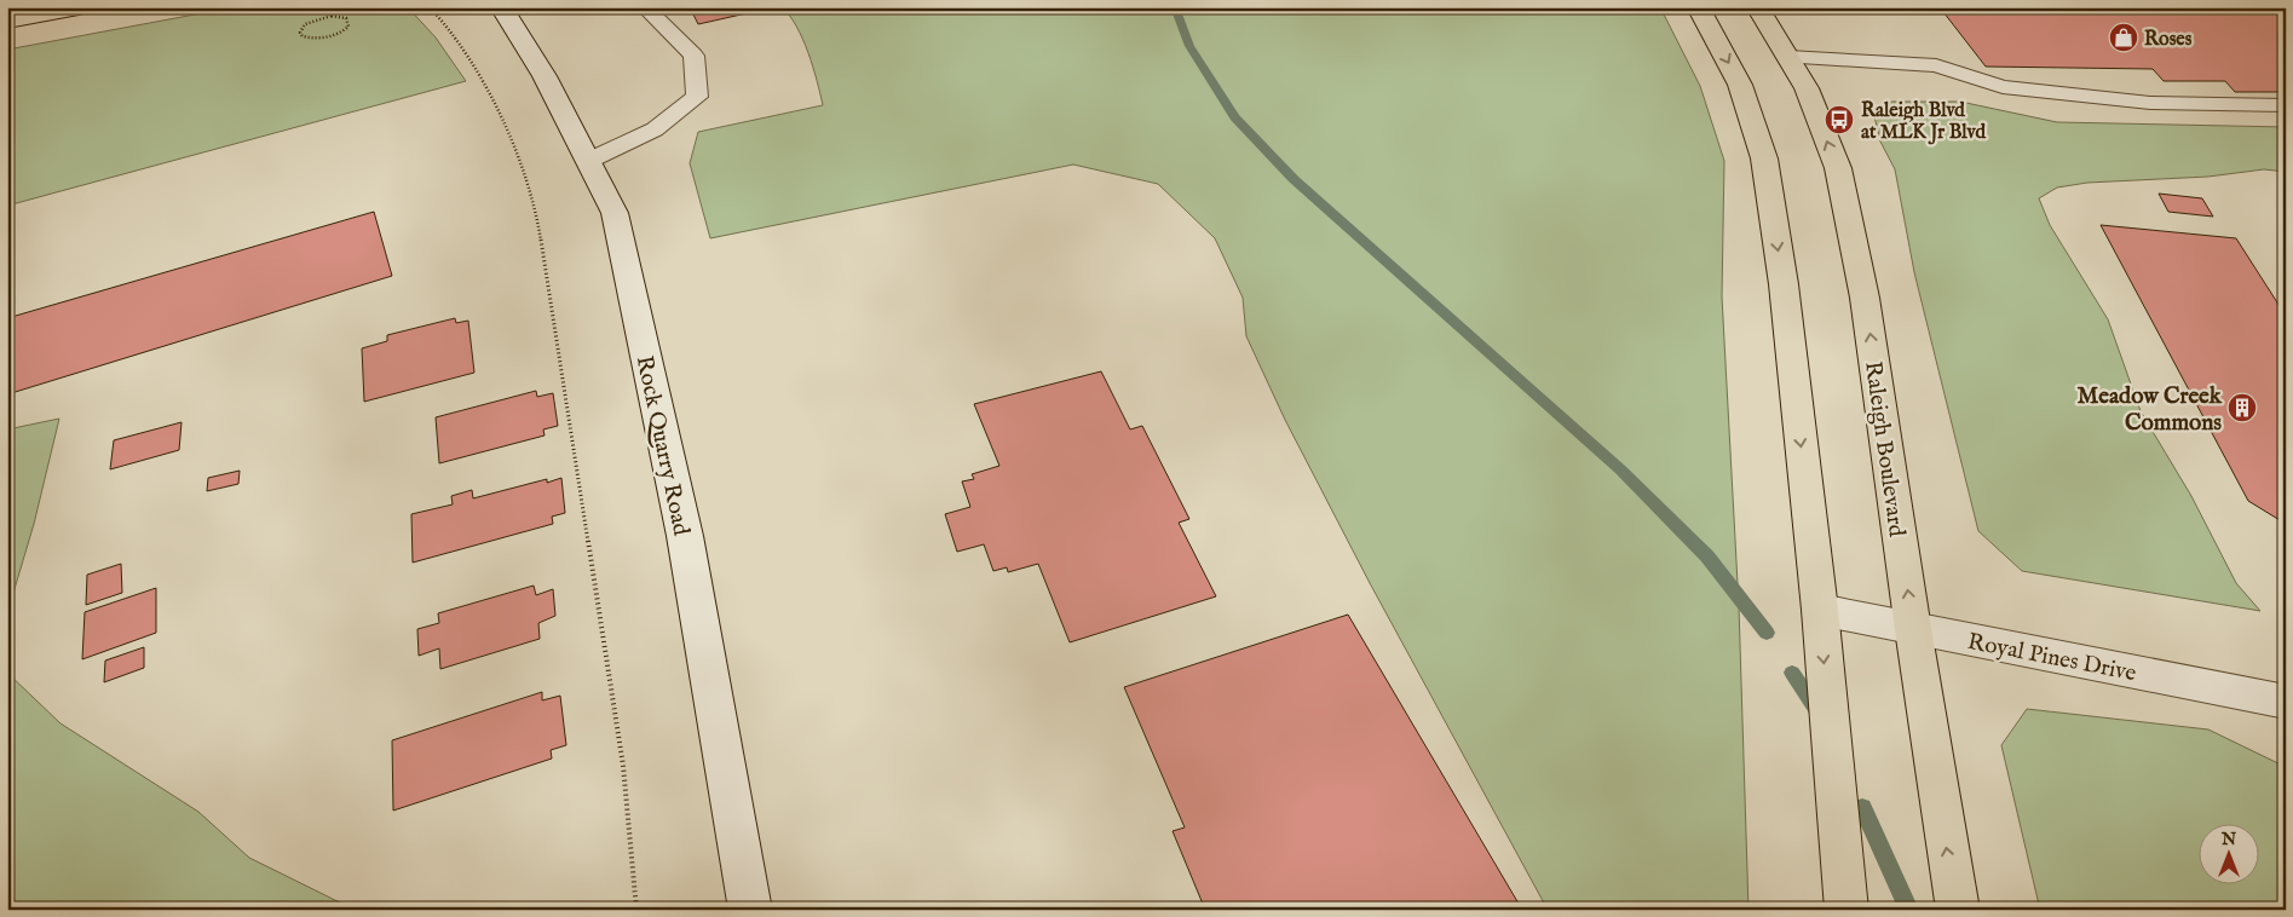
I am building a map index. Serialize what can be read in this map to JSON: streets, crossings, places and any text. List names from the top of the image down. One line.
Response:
{"streets":{"main road":["Rock Quarry Road","Raleigh Boulevard","Royal Pines Drive"]},"crossings":[["Raleigh Boulevard","Royal Pines Drive"]],"places":{"shop":["Roses"],"bus stop":["Raleigh Blvd at MLK Jr Blvd"],"building":["Meadow Creek Commons"]},"north":"top"}
